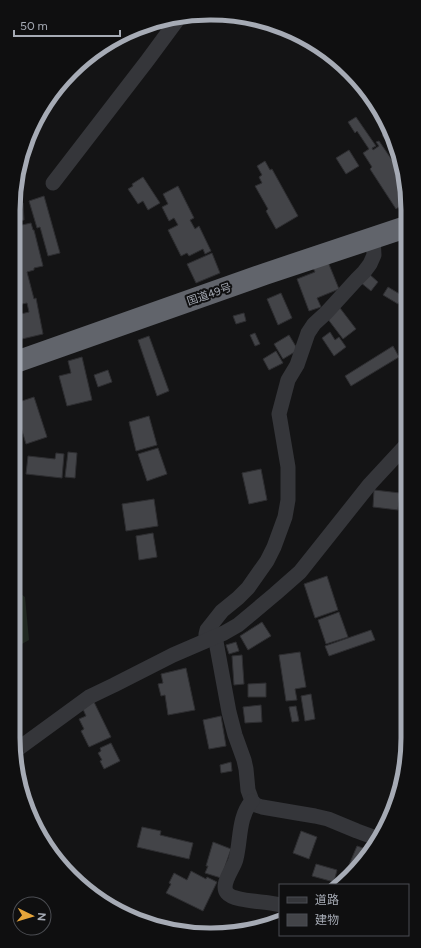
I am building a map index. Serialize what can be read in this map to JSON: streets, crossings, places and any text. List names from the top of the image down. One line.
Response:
{"streets":{"highway":["国道49号"]},"legend":["道路","建物"],"scale_bar":"50 m","north":"right"}
